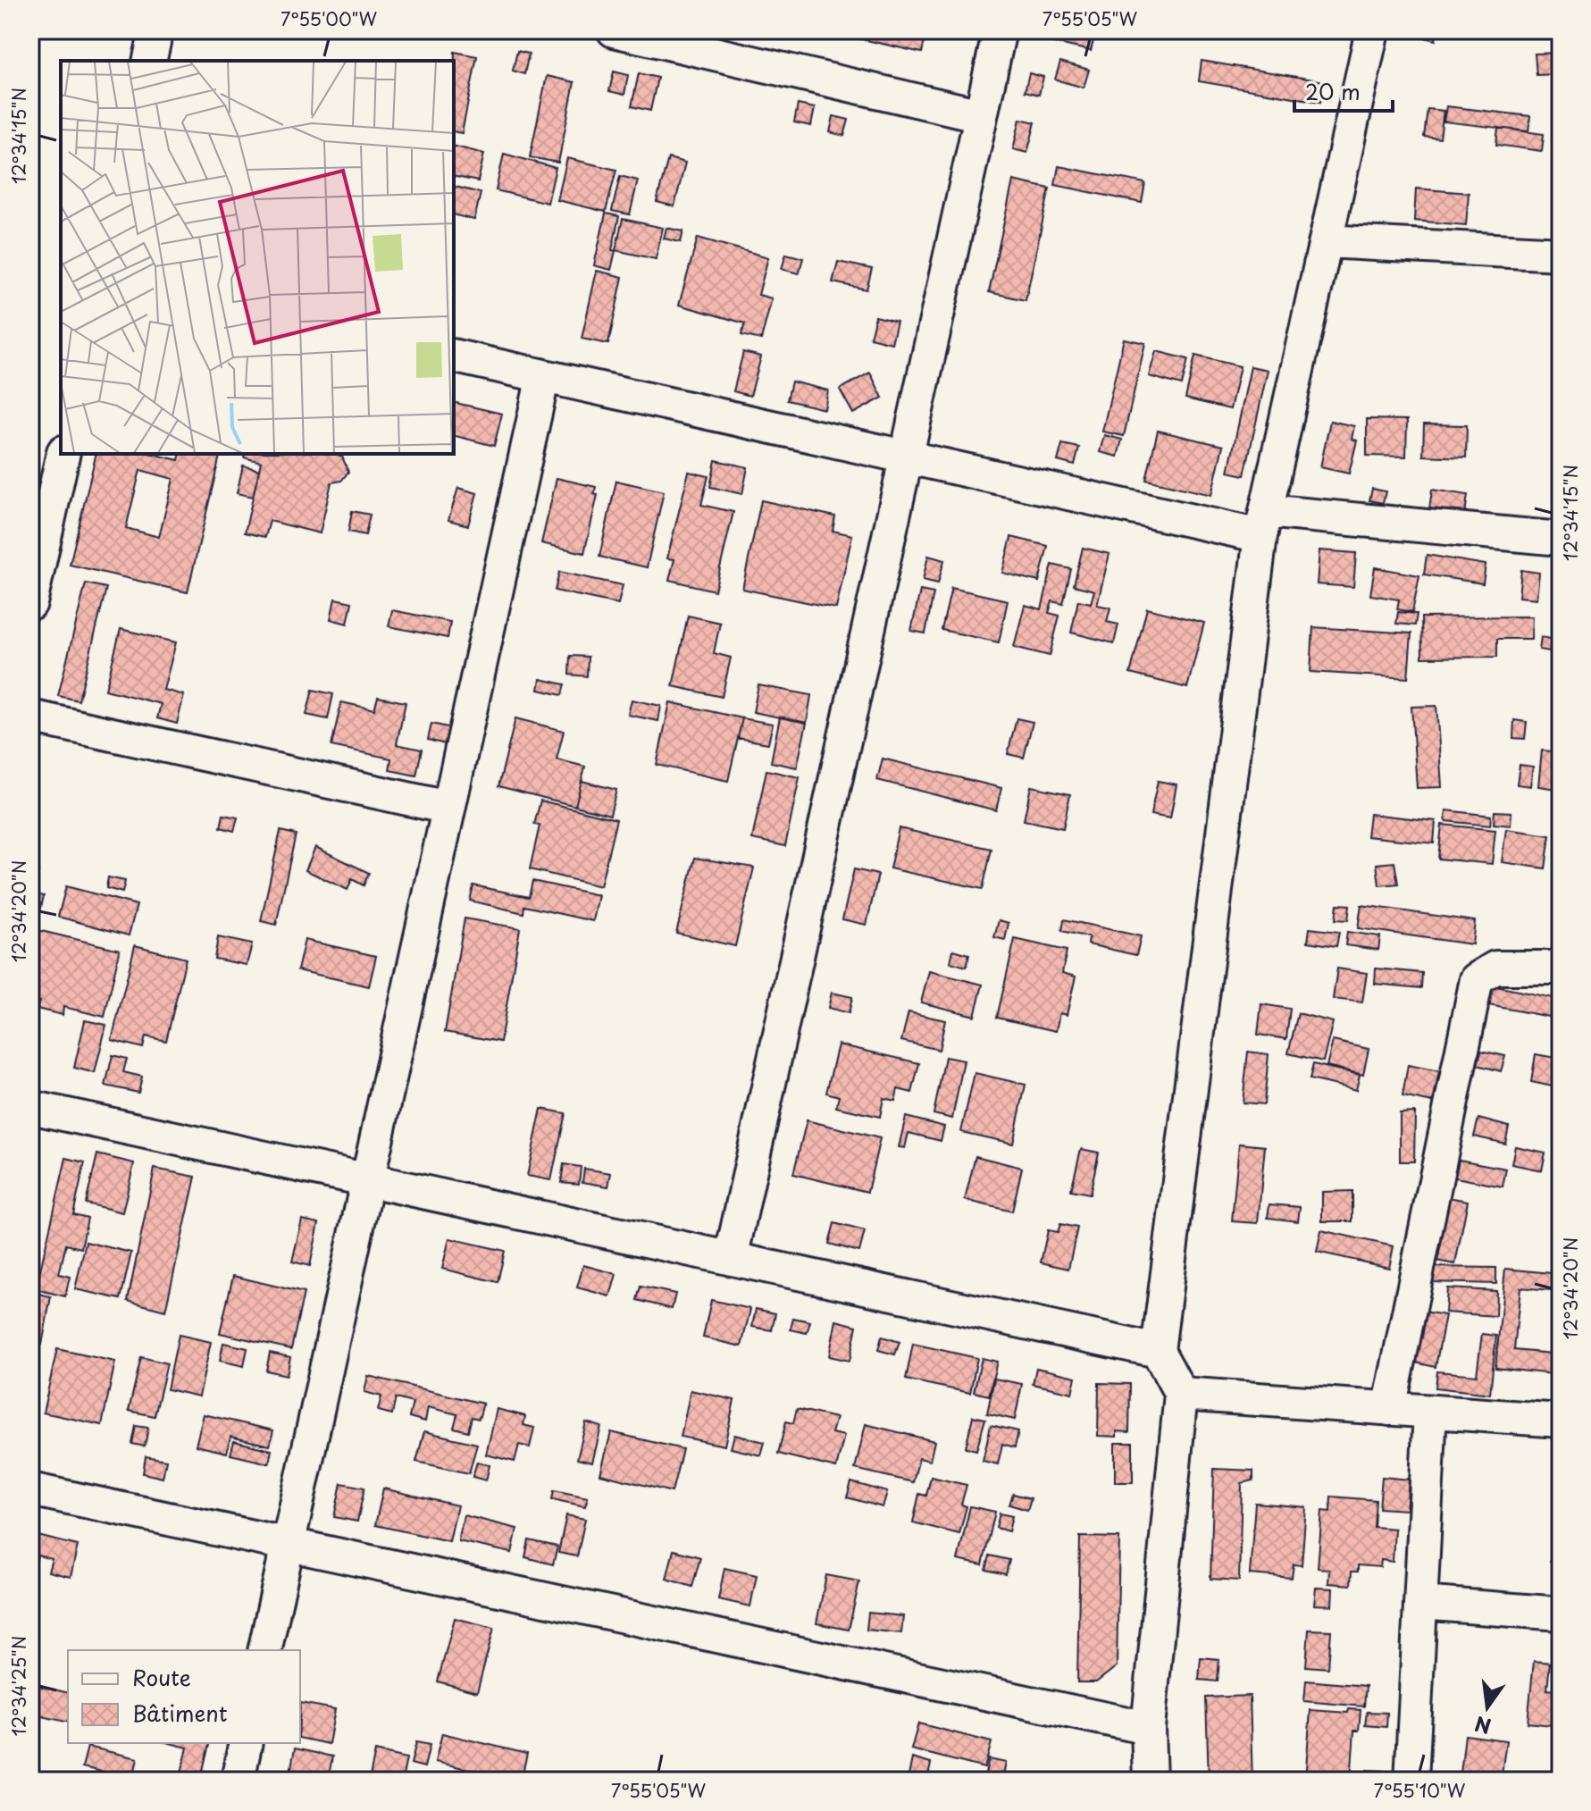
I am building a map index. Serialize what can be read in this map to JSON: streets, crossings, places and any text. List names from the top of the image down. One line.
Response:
{"legend":["Route","Bâtiment"],"scale_bar":"20 m","north":"bottom","coordinates":["7°55'00\"W","7°55'05\"W","12°34'15\"N","12°34'20\"N","12°34'25\"N","7°55'10\"W"]}
